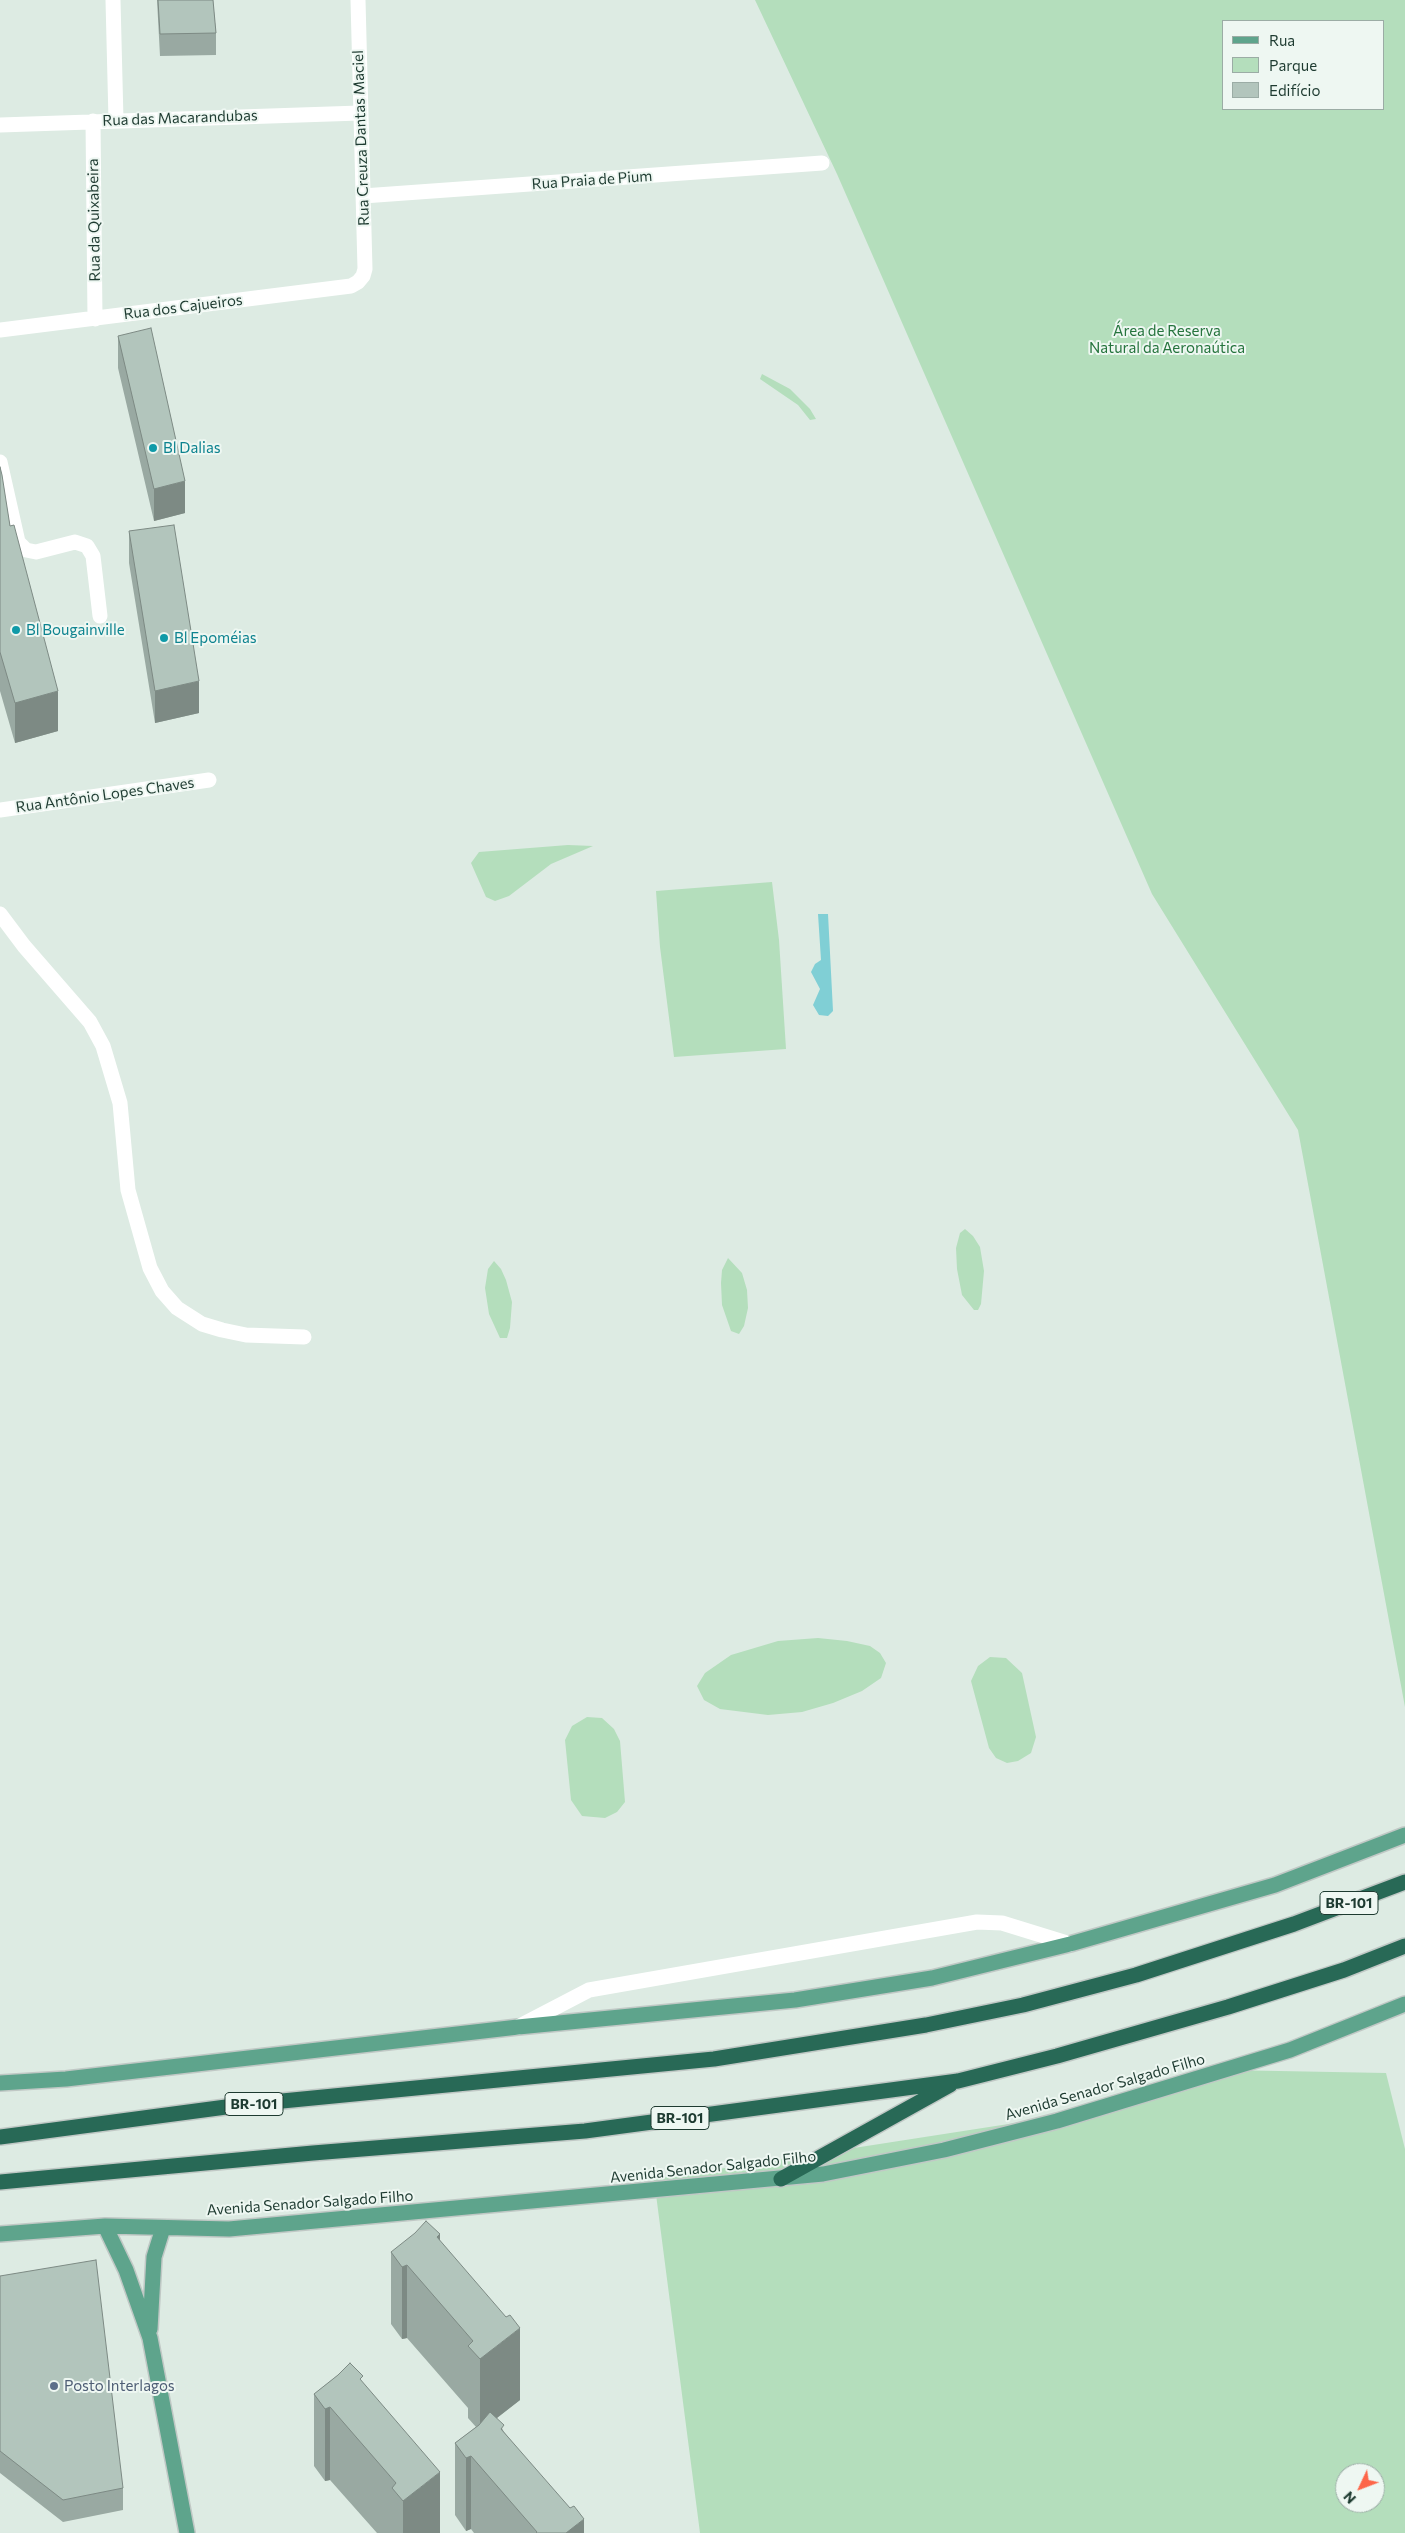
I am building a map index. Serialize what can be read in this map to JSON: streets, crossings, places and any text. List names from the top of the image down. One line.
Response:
{"streets":{"highway":["BR-101"],"main road":["Avenida Senador Salgado Filho"],"street":["Rua das Macarandubas","Rua Creuza Dantas Maciel","Rua Praia de Pium","Rua da Quixabeira","Rua dos Cajueiros","Rua Antônio Lopes Chaves"]},"crossings":[["Rua das Macarandubas","Rua Creuza Dantas Maciel"],["Rua das Macarandubas","Rua da Quixabeira"],["Rua Creuza Dantas Maciel","Rua Praia de Pium"],["Rua Creuza Dantas Maciel","Rua dos Cajueiros"],["Rua da Quixabeira","Rua dos Cajueiros"]],"parks":["Área de Reserva Natural da Aeronaútica"],"places":["Bl Dalias","Bl Bougainville","Bl Epoméias","Posto Interlagos"],"legend":["Rua","Parque","Edifício"],"north":"bottom left"}
